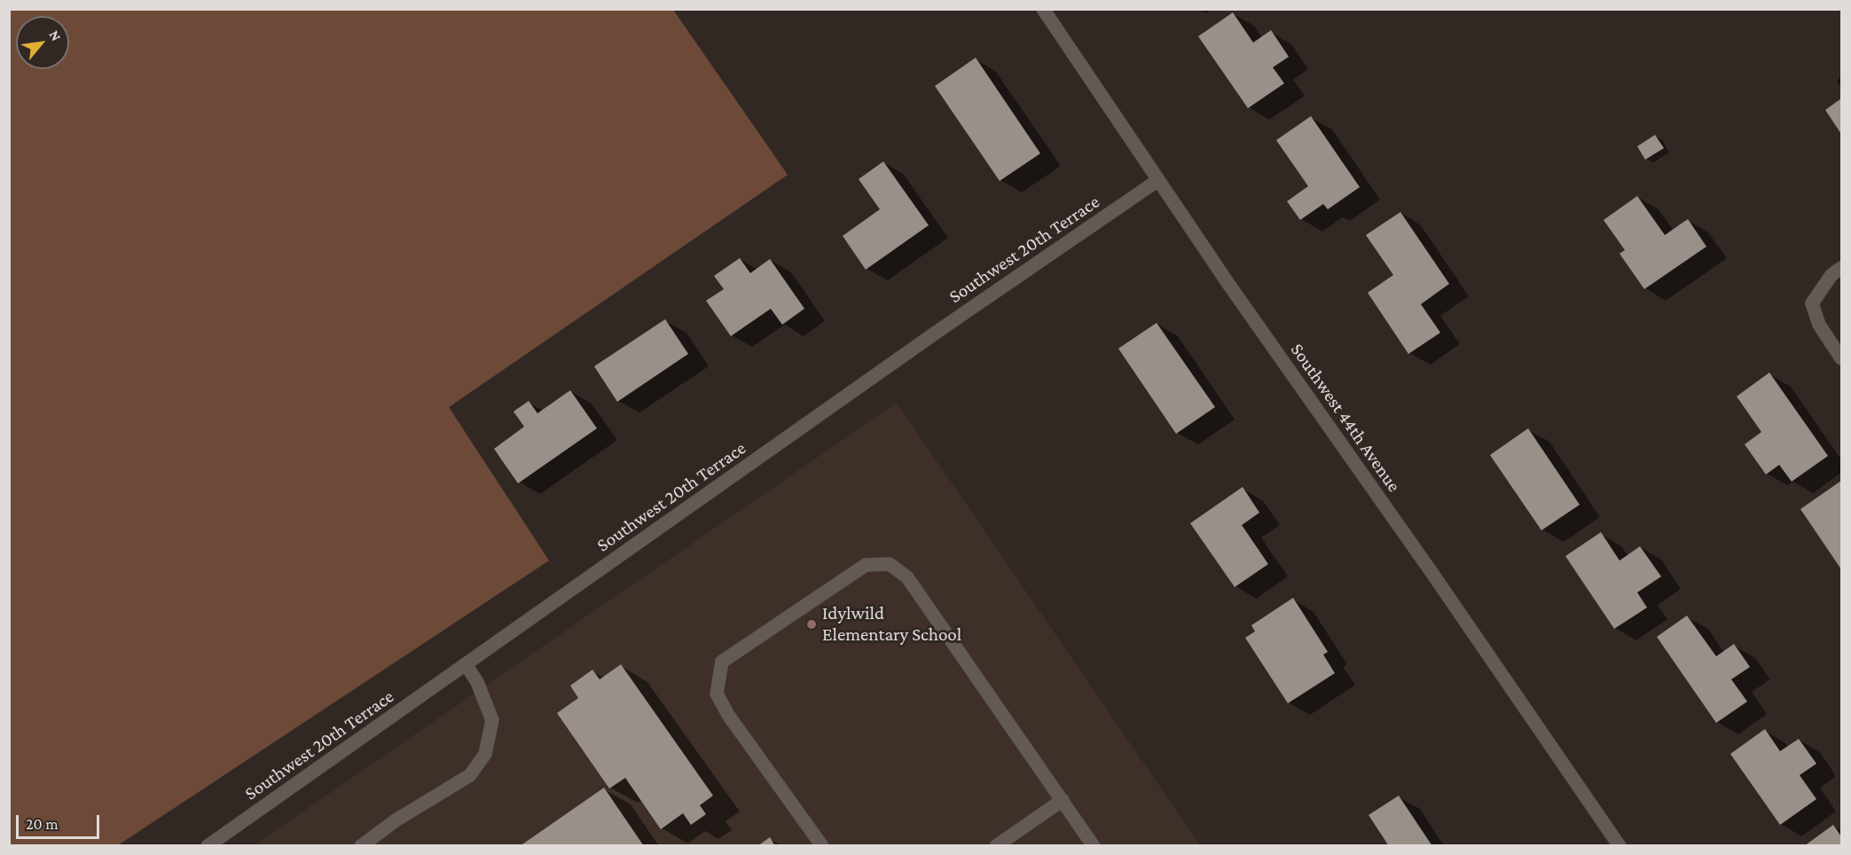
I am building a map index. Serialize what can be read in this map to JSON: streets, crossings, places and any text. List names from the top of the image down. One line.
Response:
{"streets":{"street":["Southwest 20th Terrace","Southwest 44th Avenue"]},"crossings":[["Southwest 20th Terrace","Southwest 44th Avenue"]],"places":["Idylwild Elementary School"],"scale_bar":"20 m","north":"top right"}
